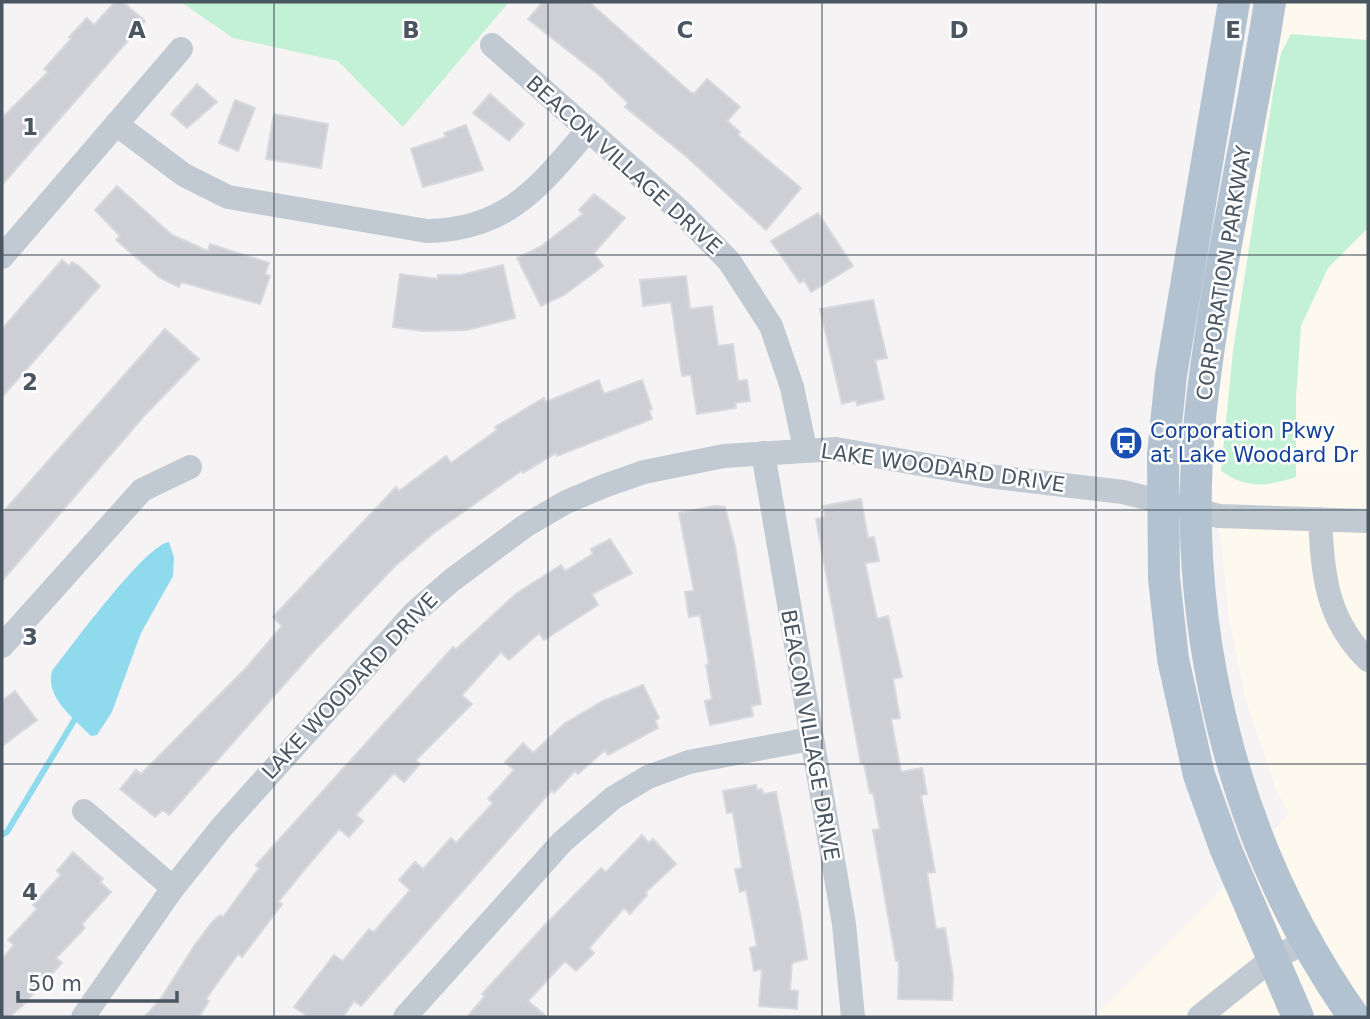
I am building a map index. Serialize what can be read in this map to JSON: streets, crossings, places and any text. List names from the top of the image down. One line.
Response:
{"streets":{"main road":["CORPORATION PARKWAY"],"street":["BEACON VILLAGE DRIVE","LAKE WOODARD DRIVE"]},"crossings":[["BEACON VILLAGE DRIVE","LAKE WOODARD DRIVE"],["CORPORATION PARKWAY","LAKE WOODARD DRIVE"]],"places":{"bus stop":["Corporation Pkwy at Lake Woodard Dr"]},"scale_bar":"50 m","grid":{"columns":["A","B","C","D","E"],"rows":["1","2","3","4"]}}
